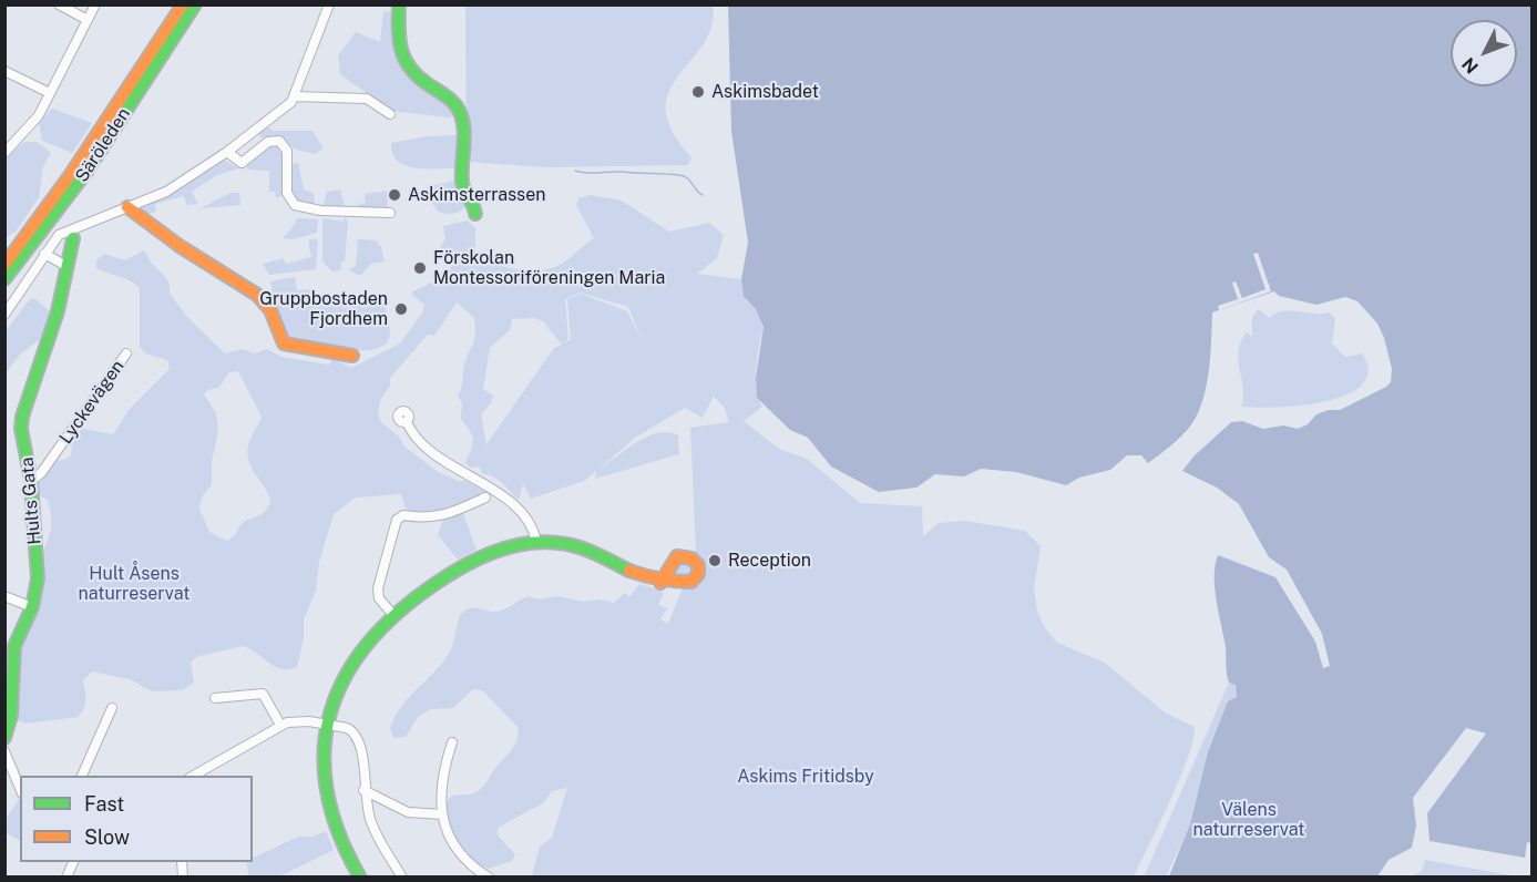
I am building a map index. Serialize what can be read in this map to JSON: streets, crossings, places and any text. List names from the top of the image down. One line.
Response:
{"streets":{"street":["Säröleden","Lyckevägen","Hults Gata"]},"crossings":[["Lyckevägen","Hults Gata"]],"parks":["Hult Åsens naturreservat","Askims Fritidsby","Välens naturreservat"],"places":["Askimsbadet","Askimsterrassen","Förskolan Montessoriföreningen Maria","Gruppbostaden Fjordhem","Reception"],"legend":["Fast","Slow"],"north":"bottom left"}
